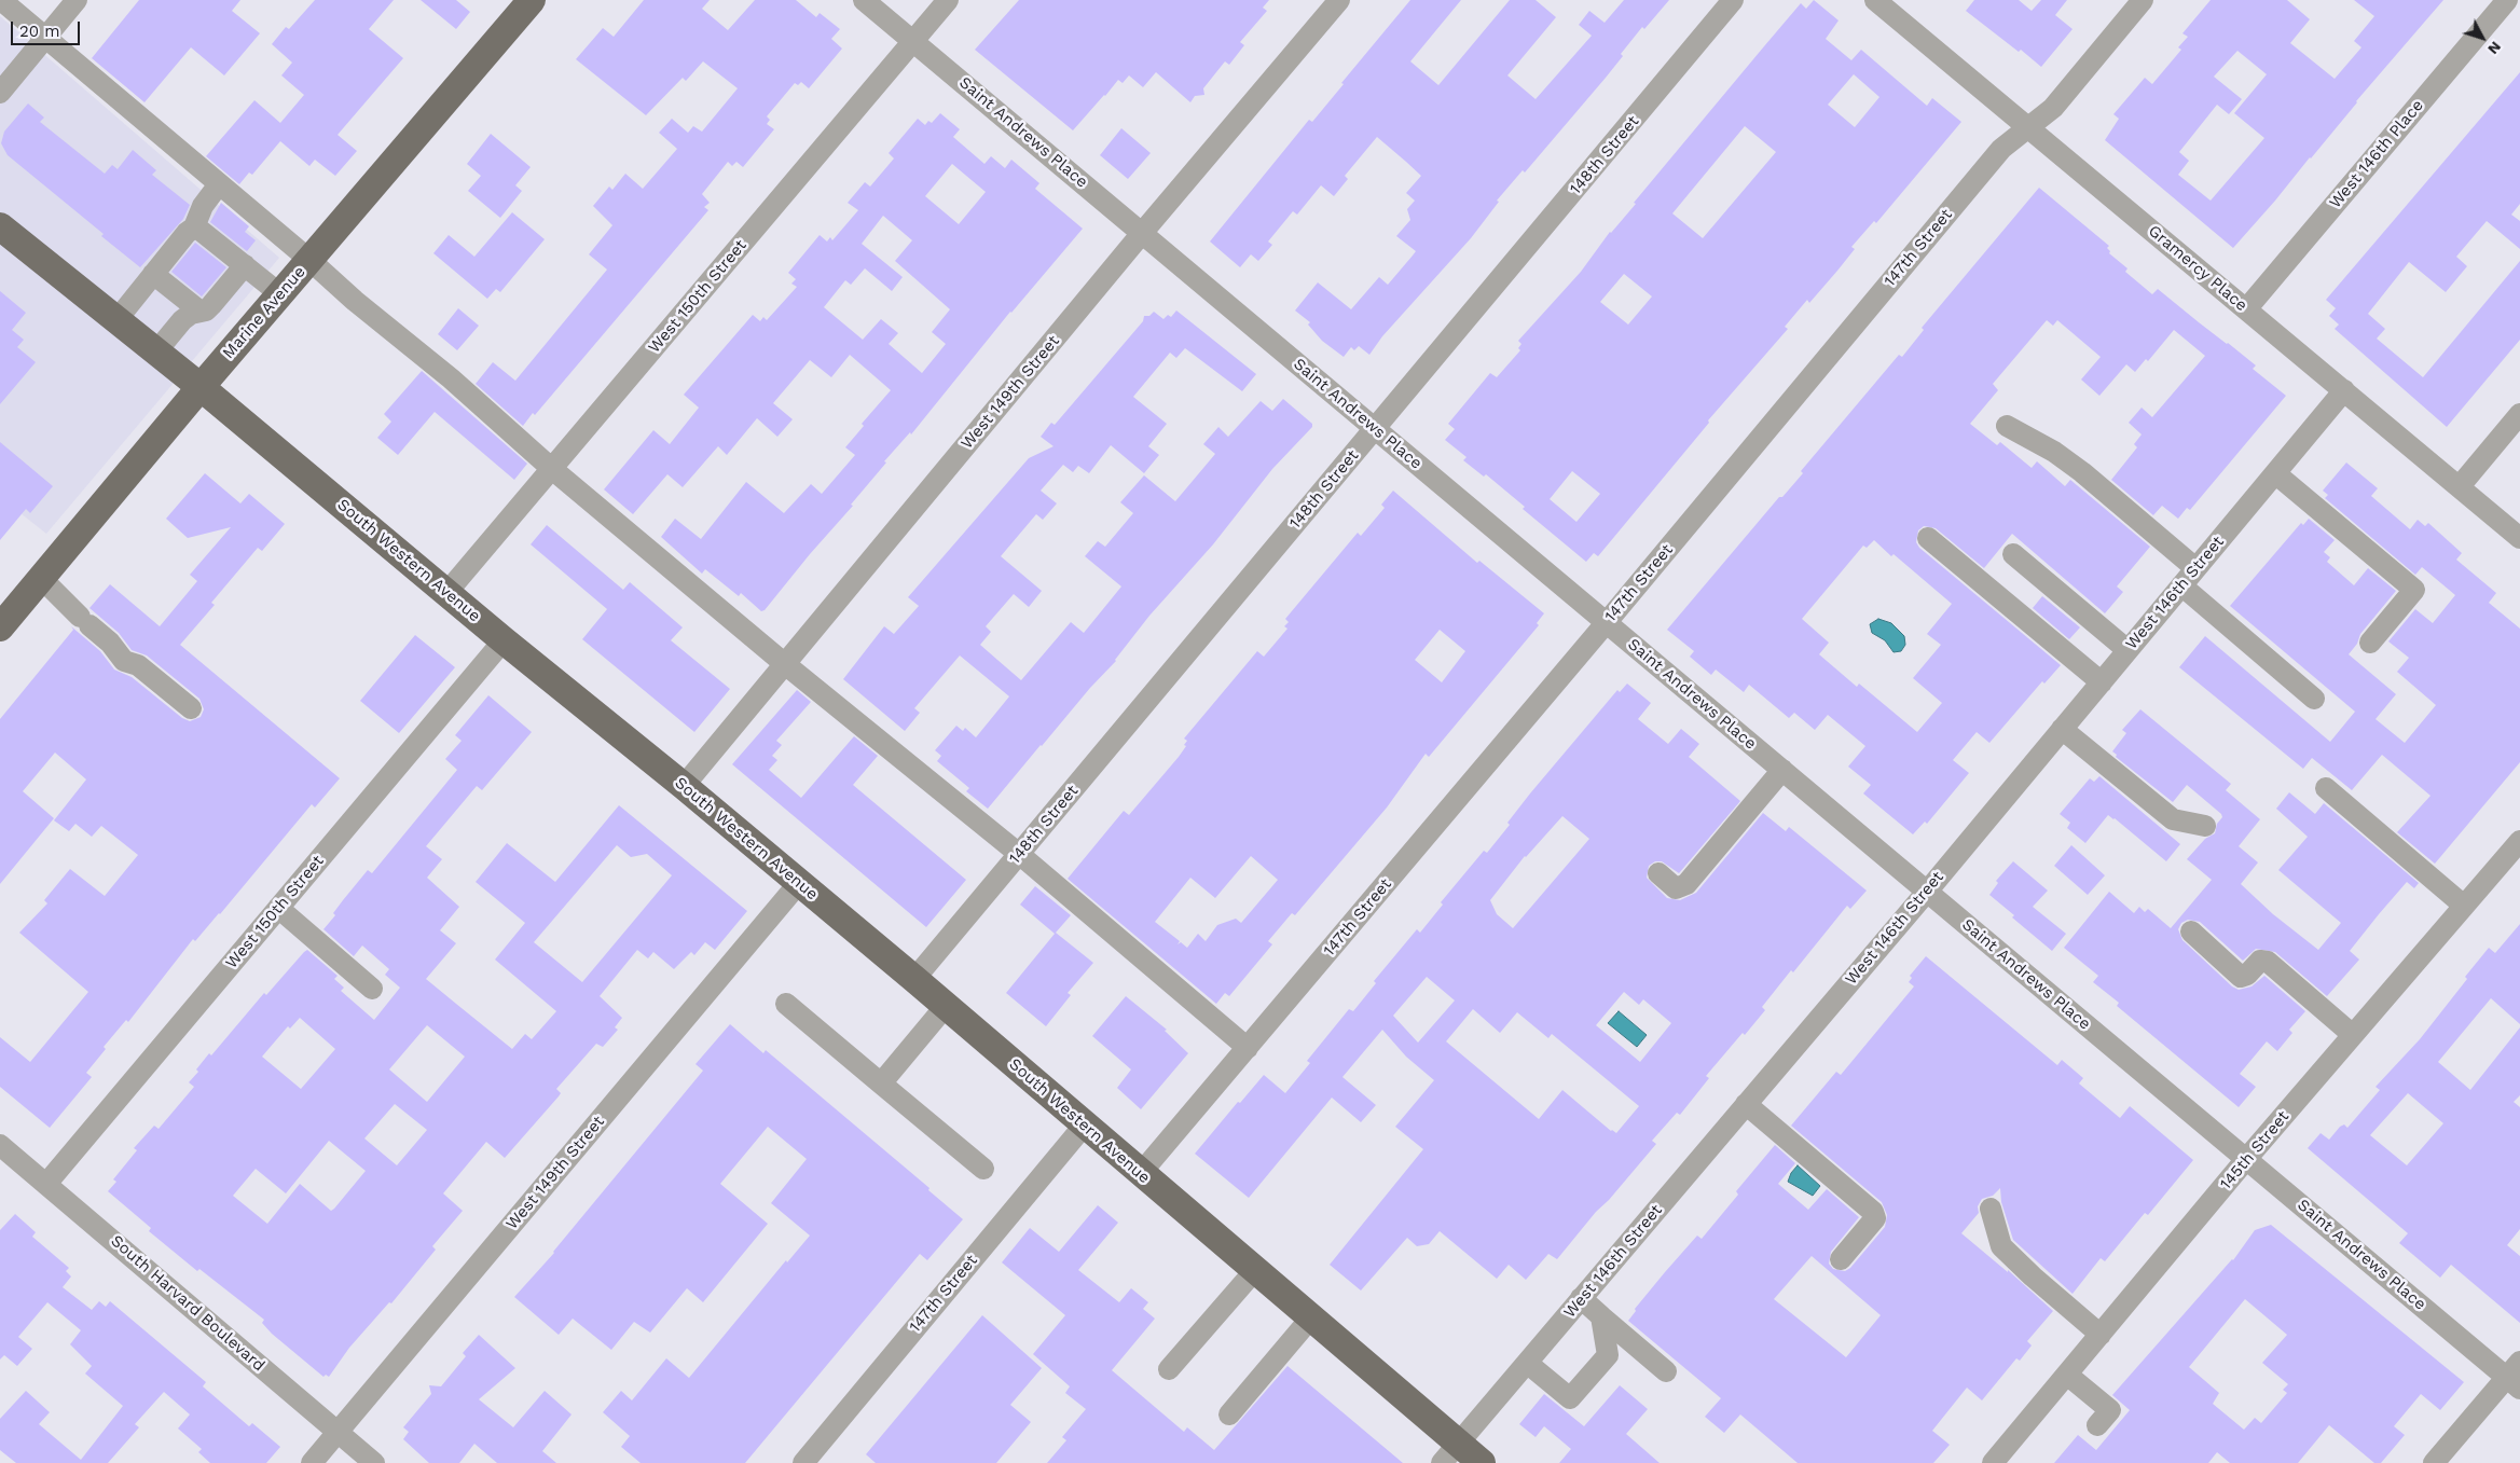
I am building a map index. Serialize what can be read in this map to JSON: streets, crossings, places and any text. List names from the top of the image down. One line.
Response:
{"streets":{"main road":["Marine Avenue","South Western Avenue"],"street":["Saint Andrews Place","West 146th Place","148th Street","147th Street","Gramercy Place","West 150th Street","West 149th Street","West 146th Street","145th Street","South Harvard Boulevard"]},"crossings":[["Saint Andrews Place","148th Street"],["Saint Andrews Place","147th Street"],["Saint Andrews Place","West 150th Street"],["Saint Andrews Place","West 149th Street"],["Saint Andrews Place","West 146th Street"],["Saint Andrews Place","145th Street"],["West 146th Place","Gramercy Place"],["148th Street","South Western Avenue"],["147th Street","Gramercy Place"],["147th Street","South Western Avenue"],["Gramercy Place","West 146th Street"],["West 150th Street","South Western Avenue"],["West 150th Street","South Harvard Boulevard"],["Marine Avenue","South Western Avenue"],["West 149th Street","South Western Avenue"],["West 149th Street","South Harvard Boulevard"],["South Western Avenue","West 146th Street"]],"scale_bar":"20 m","north":"bottom right"}
